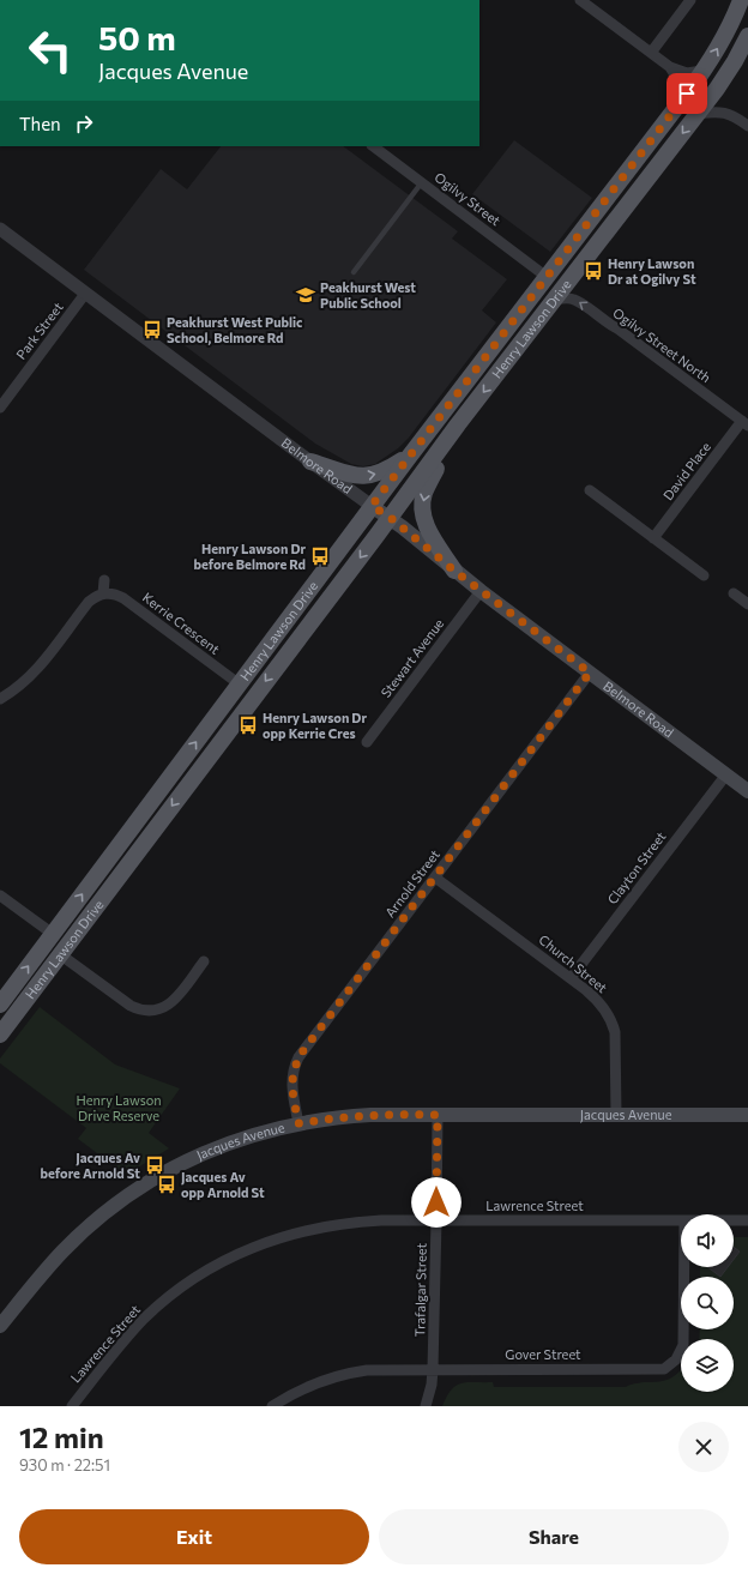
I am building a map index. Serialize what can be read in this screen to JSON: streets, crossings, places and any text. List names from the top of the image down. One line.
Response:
{"streets":{"main road":["Henry Lawson Drive","Belmore Road","Jacques Avenue"],"street":["Ogilvy Street","Park Street","Ogilvy Street North","David Place","Kerrie Crescent","Stewart Avenue","Clayton Street","Arnold Street","Church Street","Lawrence Street","Trafalgar Street","Gover Street"]},"crossings":[["Ogilvy Street","Henry Lawson Drive"],["Henry Lawson Drive","Ogilvy Street North"],["Henry Lawson Drive","Belmore Road"],["Henry Lawson Drive","Kerrie Crescent"],["Park Street","Belmore Road"],["Ogilvy Street North","David Place"],["Belmore Road","Stewart Avenue"],["Belmore Road","Clayton Street"],["Belmore Road","Arnold Street"],["Clayton Street","Church Street"],["Arnold Street","Church Street"],["Arnold Street","Jacques Avenue"],["Church Street","Jacques Avenue"],["Jacques Avenue","Trafalgar Street"],["Lawrence Street","Trafalgar Street"],["Trafalgar Street","Gover Street"]],"one_way":["Ogilvy Street North"],"parks":["Henry Lawson Drive Reserve"],"places":{"bus stop":["Henry Lawson Dr at Ogilvy St","Peakhurst West Public School, Belmore Rd","Henry Lawson Dr before Belmore Rd","Henry Lawson Dr opp Kerrie Cres","Jacques Av before Arnold St","Jacques Av opp Arnold St"],"school or university":["Peakhurst West Public School"]},"page":{"turn":["50 m","Jacques Avenue"],"then":"Then","heading":["12 min","930 m · 22:51"],"buttons":["Exit","Share"]}}
